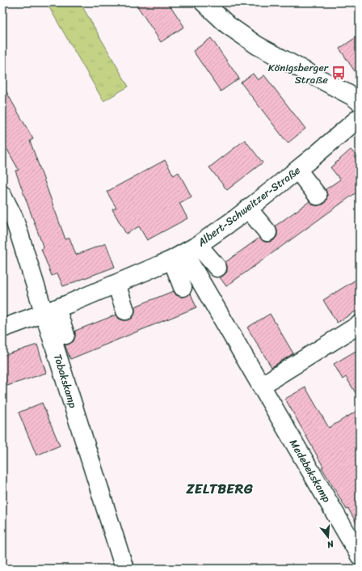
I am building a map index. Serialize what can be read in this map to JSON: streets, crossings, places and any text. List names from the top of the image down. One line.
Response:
{"streets":{"street":["Albert-Schweitzer-Straße","Tobakskamp","Medebekskamp"]},"crossings":[["Albert-Schweitzer-Straße","Tobakskamp"],["Albert-Schweitzer-Straße","Medebekskamp"]],"districts":["ZELTBERG"],"places":{"bus stop":["Königsberger Straße"]},"north":"bottom"}
